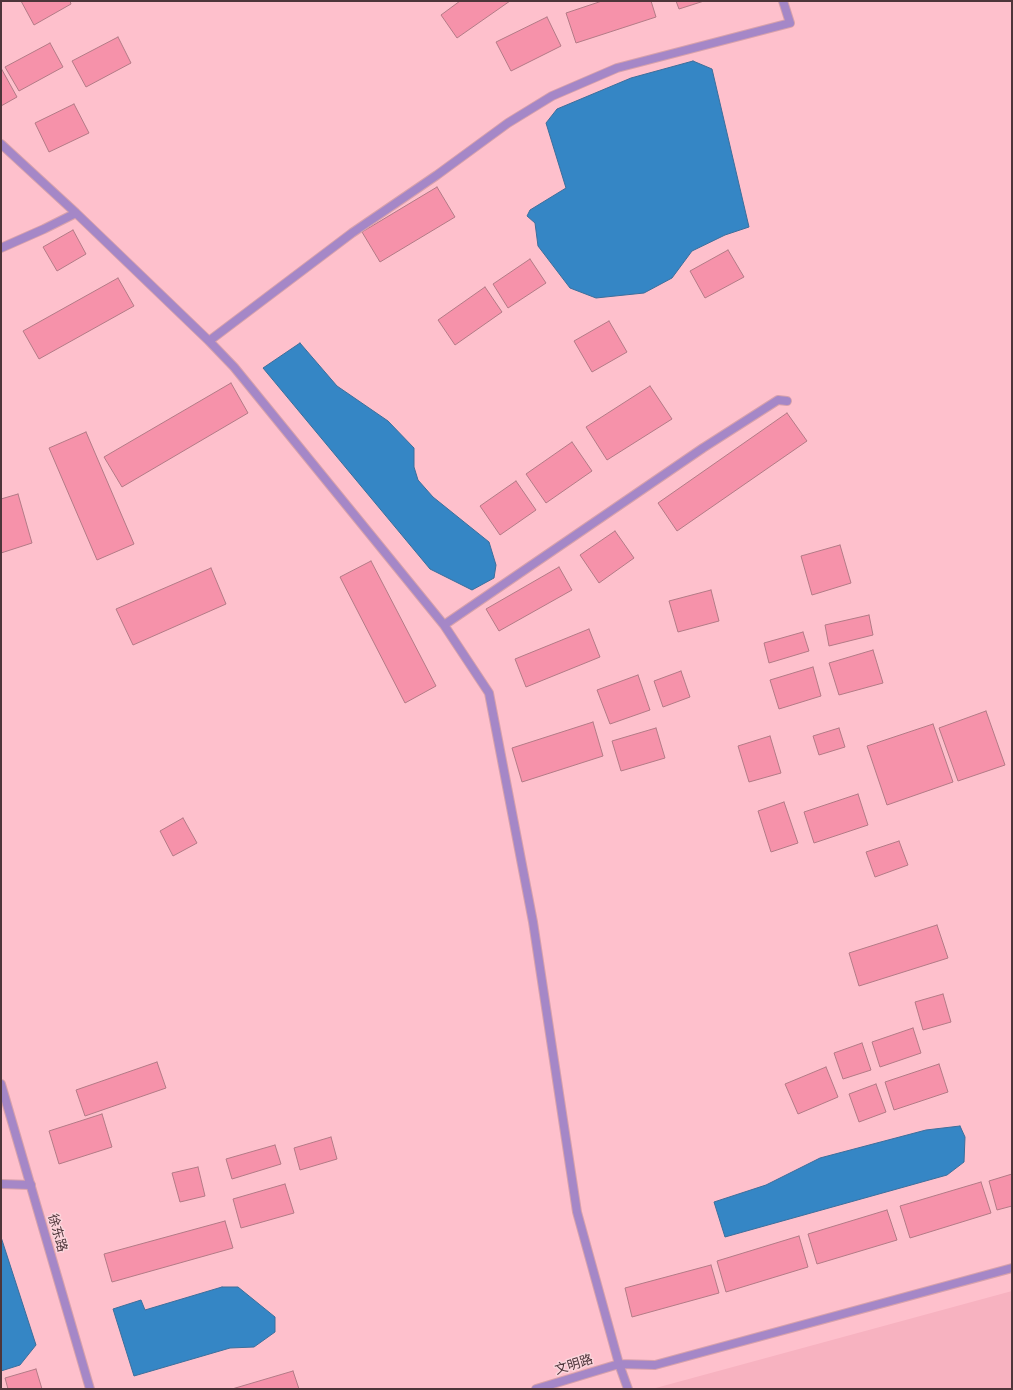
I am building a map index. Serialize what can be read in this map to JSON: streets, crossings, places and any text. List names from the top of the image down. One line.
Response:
{"streets":{"street":["徐东路","文明路"]}}
